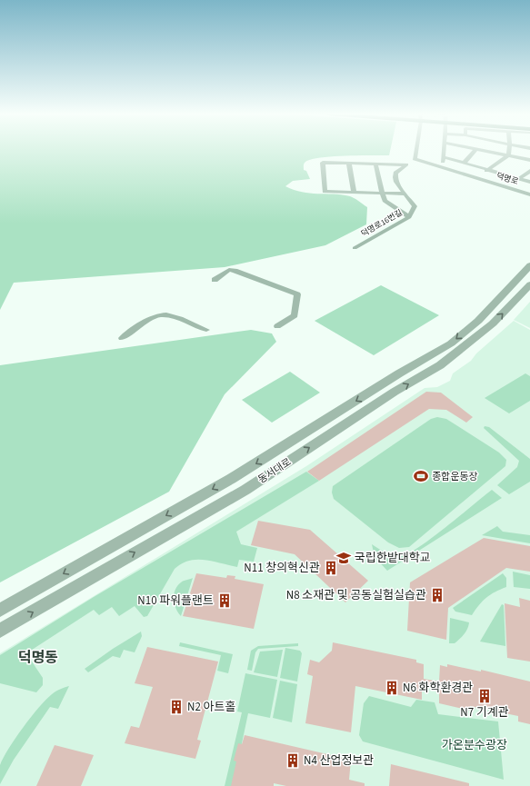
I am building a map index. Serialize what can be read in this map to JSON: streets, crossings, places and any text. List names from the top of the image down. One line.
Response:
{"streets":{"street":["덕명로","덕명로16번길","동서대로"]},"crossings":[["덕명로","덕명로16번길"]],"districts":["덕명동"],"parks":["가온분수광장"],"places":{"sports":["종합운동장"],"school or university":["국립한밭대학교"],"building":["N11 창의혁신관","N8 소재관 및 공동실험실습관","N10 파워플랜트","N6 화학환경관","N7 기계관","N2 아트홀","N4 산업정보관"]}}
